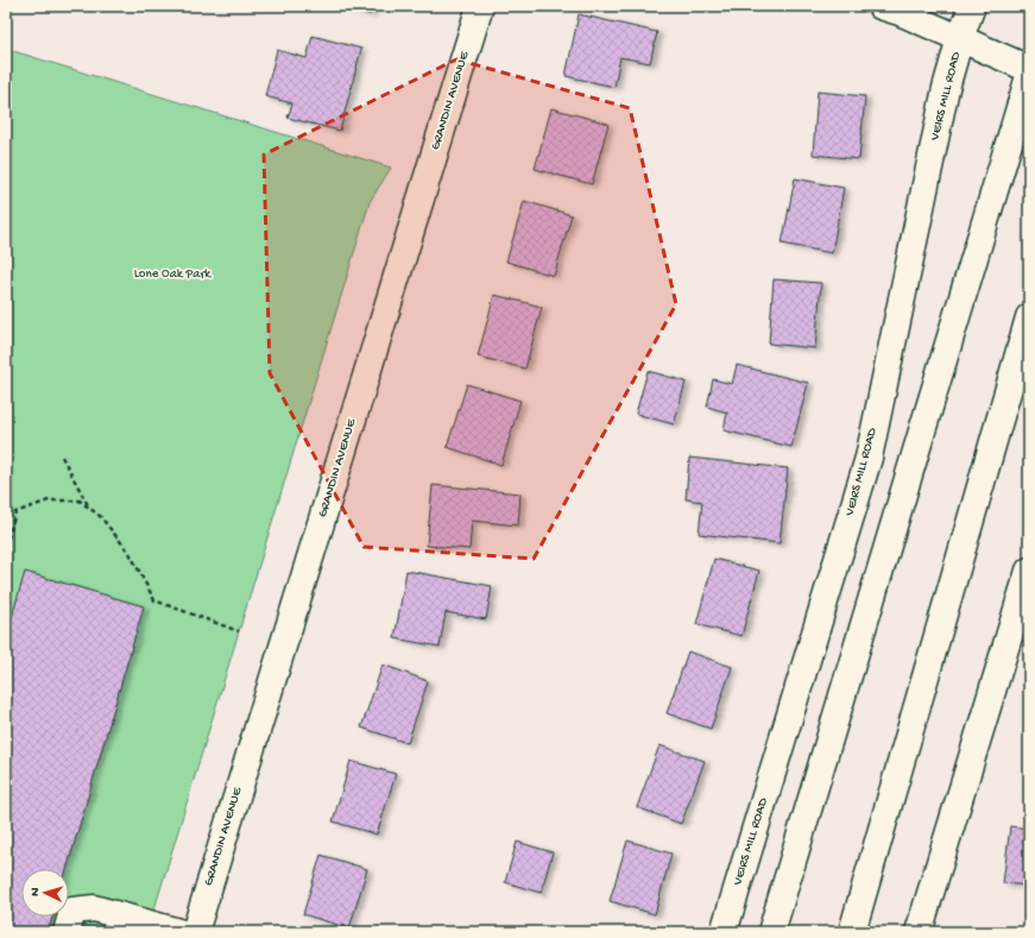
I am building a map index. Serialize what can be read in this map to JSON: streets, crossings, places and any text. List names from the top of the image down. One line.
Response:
{"streets":{"street":["VEIRS MILL ROAD","GRANDIN AVENUE"]},"parks":["Lone Oak Park"],"north":"left"}
